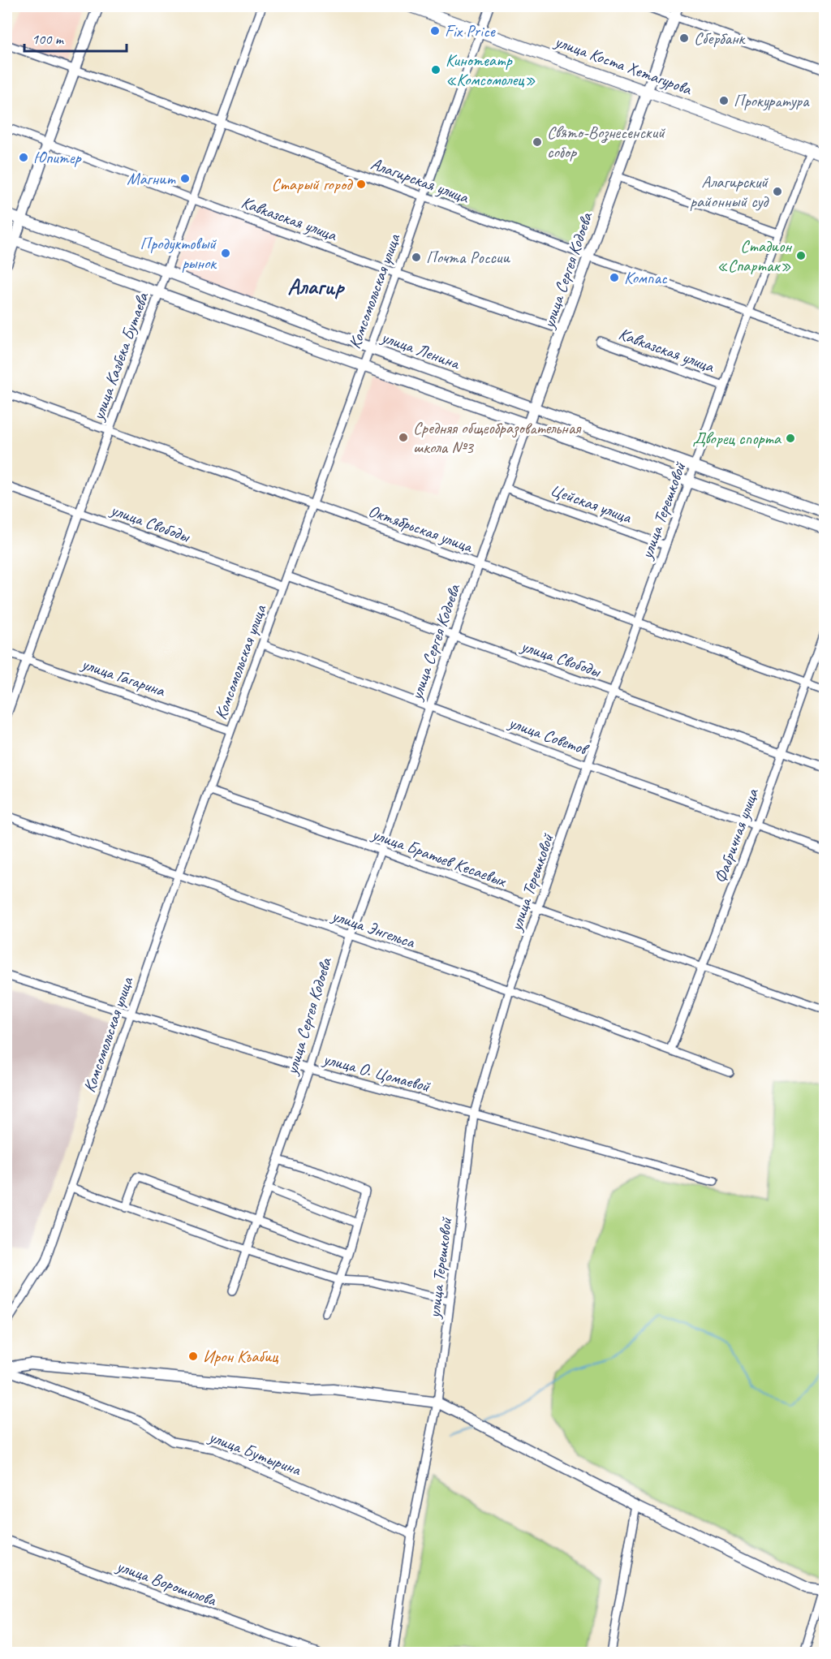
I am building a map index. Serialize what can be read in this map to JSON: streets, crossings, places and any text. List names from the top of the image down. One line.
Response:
{"streets":{"main road":["улица Коста Хетагурова"],"street":["Алагирская улица","Кавказская улица","улица Сергея Кодоева","Комсомольская улица","улица Ленина","улица Казбека Бутаева","Цейская улица","улица Терешковой","улица Свободы","Октябрьская улица","улица Гагарина","улица Советов","Фабричная улица","улица Братьев Кесаевых","улица Энгельса","улица О. Цомаевой","улица Бутырина","улица Ворошилова"]},"crossings":[["улица Коста Хетагурова","улица Сергея Кодоева"],["улица Коста Хетагурова","Комсомольская улица"],["улица Коста Хетагурова","улица Терешковой"],["Алагирская улица","улица Сергея Кодоева"],["Алагирская улица","Комсомольская улица"],["Алагирская улица","улица Казбека Бутаева"],["Алагирская улица","улица Терешковой"],["Кавказская улица","улица Сергея Кодоева"],["Кавказская улица","Комсомольская улица"],["Кавказская улица","улица Казбека Бутаева"],["Кавказская улица","улица Терешковой"],["улица Сергея Кодоева","улица Ленина"],["улица Сергея Кодоева","Цейская улица"],["улица Сергея Кодоева","улица Свободы"],["улица Сергея Кодоева","Октябрьская улица"],["улица Сергея Кодоева","улица Советов"],["улица Сергея Кодоева","улица Братьев Кесаевых"],["улица Сергея Кодоева","улица Энгельса"],["улица Сергея Кодоева","улица О. Цомаевой"],["Комсомольская улица","улица Ленина"],["Комсомольская улица","улица Свободы"],["Комсомольская улица","Октябрьская улица"],["Комсомольская улица","улица Гагарина"],["Комсомольская улица","улица Советов"],["Комсомольская улица","улица Братьев Кесаевых"],["Комсомольская улица","улица Энгельса"],["Комсомольская улица","улица О. Цомаевой"],["улица Ленина","улица Казбека Бутаева"],["улица Ленина","улица Терешковой"],["улица Казбека Бутаева","улица Свободы"],["улица Казбека Бутаева","Октябрьская улица"],["улица Казбека Бутаева","улица Гагарина"],["Цейская улица","улица Терешковой"],["улица Терешковой","улица Свободы"],["улица Терешковой","Октябрьская улица"],["улица Терешковой","улица Советов"],["улица Терешковой","улица Братьев Кесаевых"],["улица Терешковой","улица Энгельса"],["улица Терешковой","улица О. Цомаевой"],["улица Терешковой","улица Бутырина"],["улица Свободы","Фабричная улица"],["Октябрьская улица","Фабричная улица"],["улица Советов","Фабричная улица"],["Фабричная улица","улица Братьев Кесаевых"],["Фабричная улица","улица Энгельса"]],"districts":["Алагир"],"places":["Fix Price","Сбербанк","Кинотеатр «Комсомолец»","Прокуратура","Свято-Вознесенский собор","Юпитер","Магнит","Старый город","Алагирский районный суд","Продуктовый рынок","Стадион «Спартак»","Почта России","Компас","Средняя общеобразовательная школа №3","Дворец спорта","Ирон Къабиц"],"scale_bar":"100 m"}
